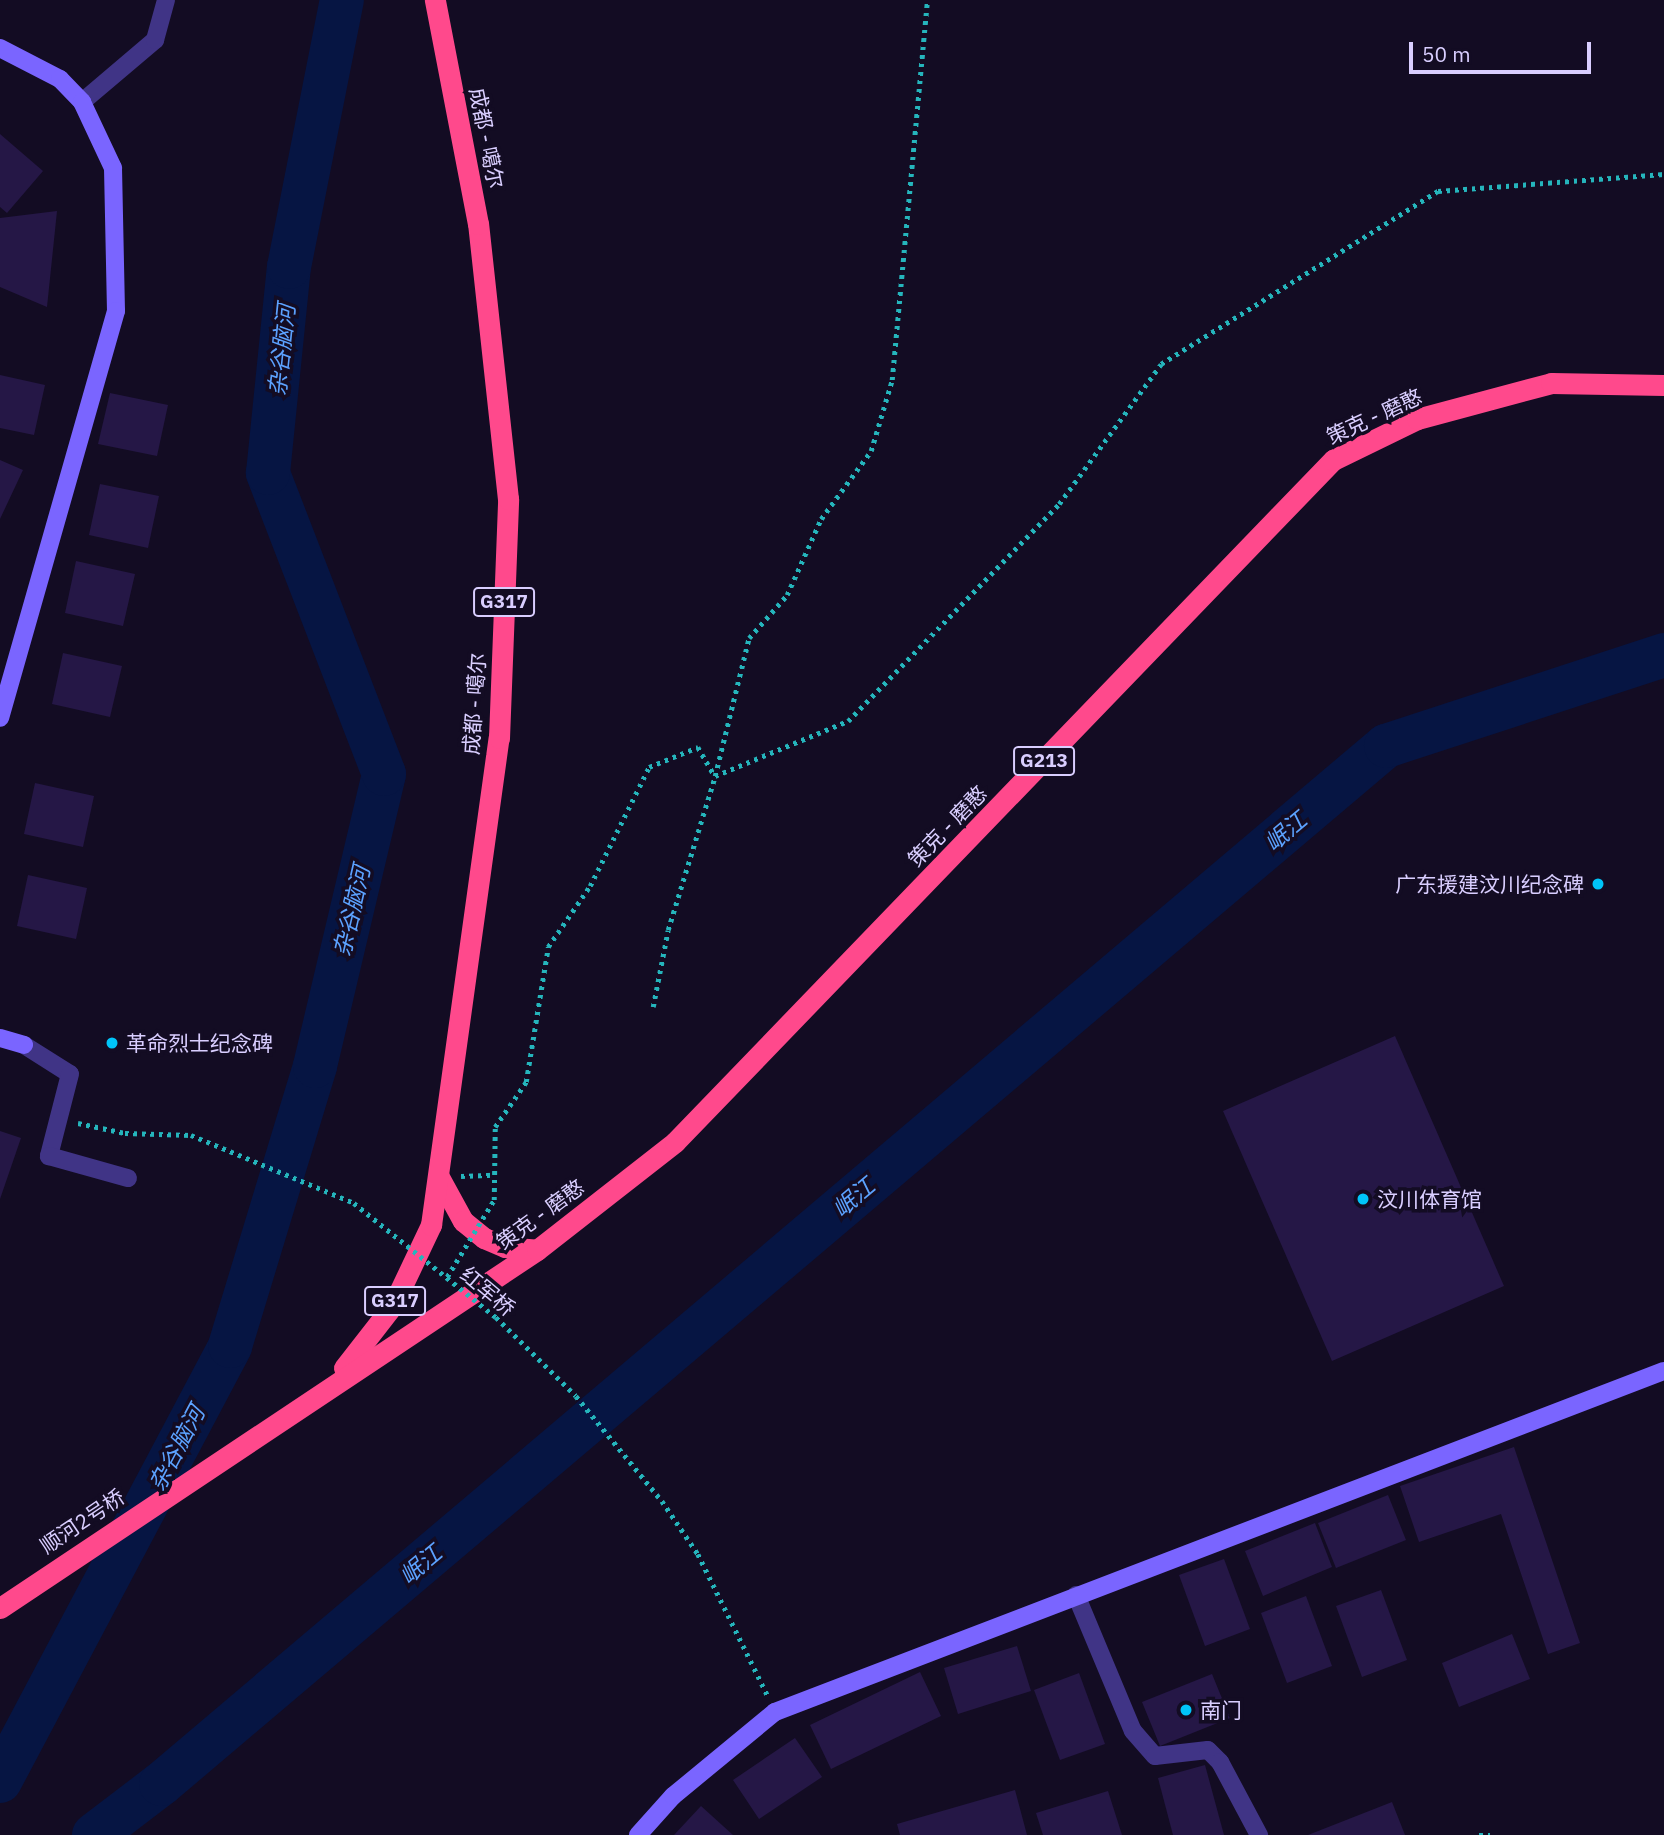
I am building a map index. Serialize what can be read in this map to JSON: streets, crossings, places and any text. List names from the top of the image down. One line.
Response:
{"streets":{"highway":["成都 - 噶尔","策克 - 磨憨","G317","G213","顺河2号桥"],"path":["红军桥"]},"crossings":[["成都 - 噶尔","策克 - 磨憨"],["成都 - 噶尔","顺河2号桥"],["策克 - 磨憨","顺河2号桥"]],"water":["杂谷脑河","岷江"],"places":["广东援建汶川纪念碑","革命烈士纪念碑","汶川体育馆","南门"],"scale_bar":"50 m"}
